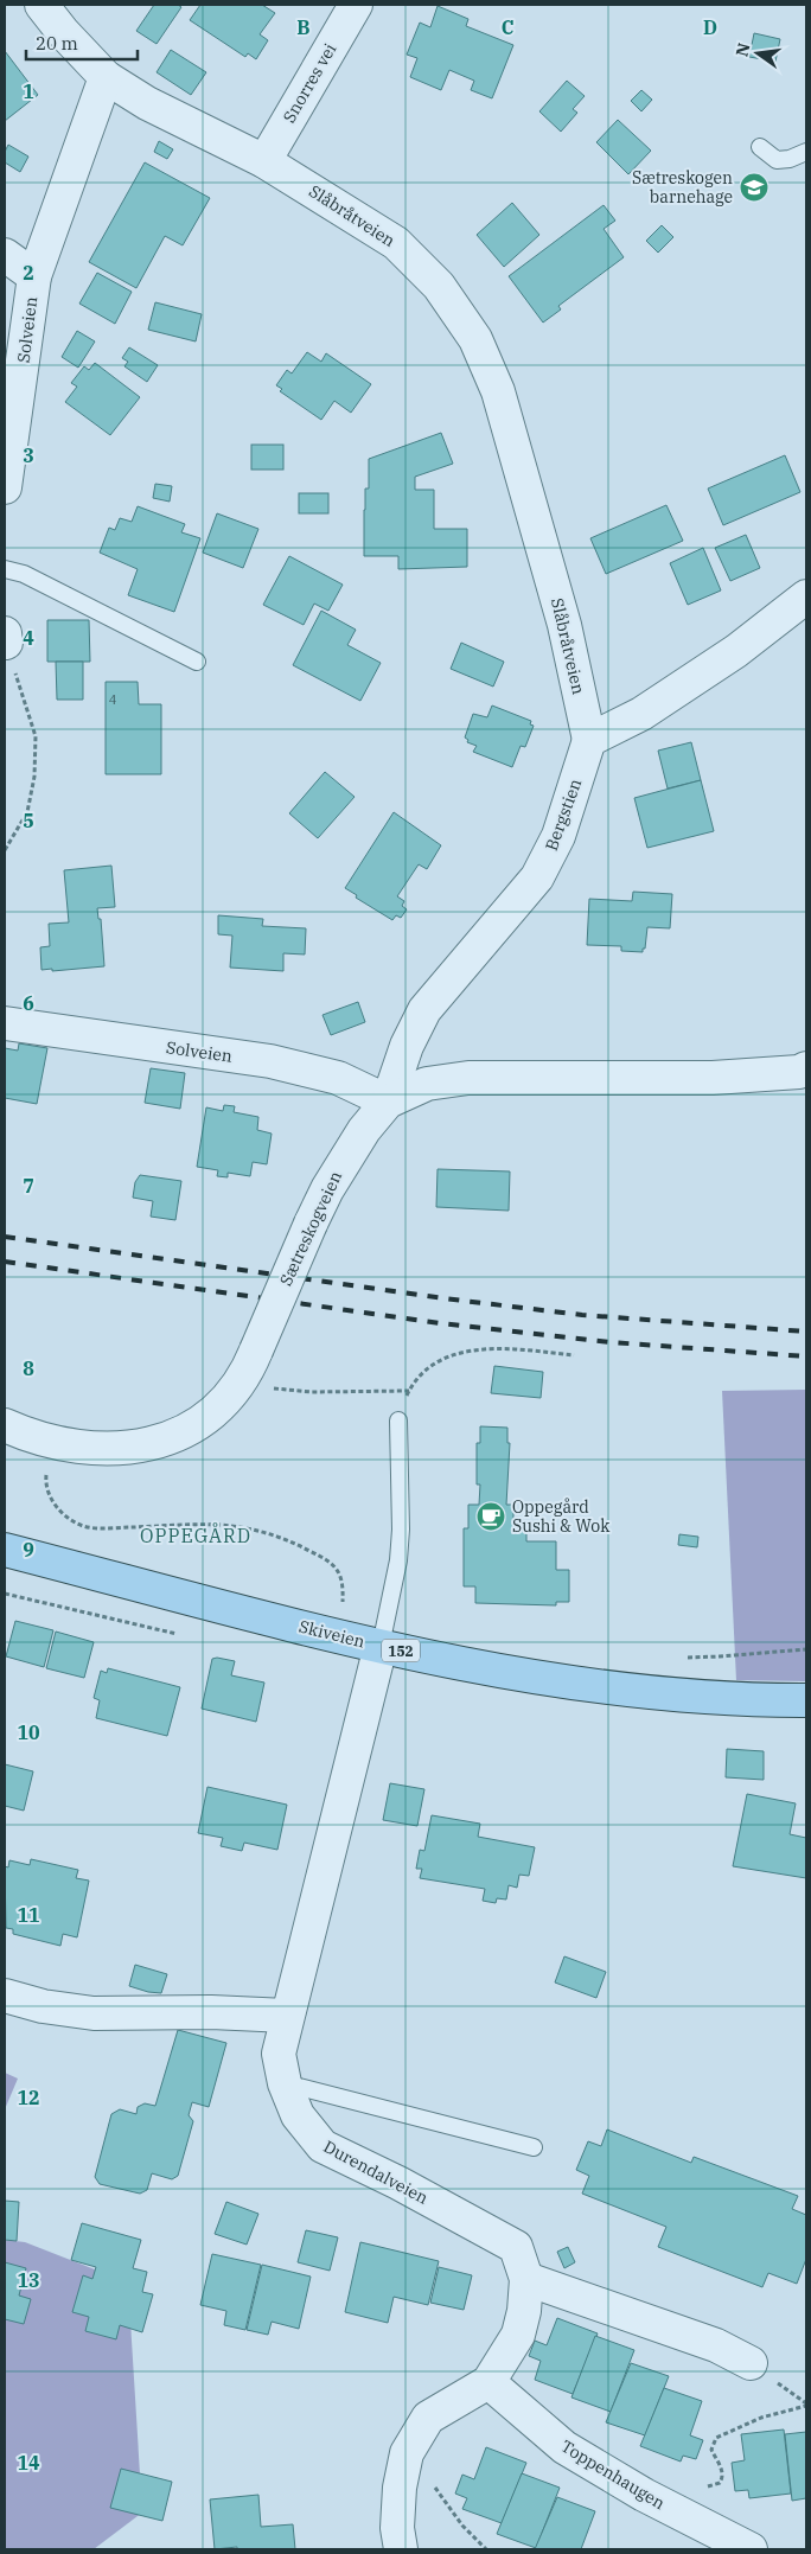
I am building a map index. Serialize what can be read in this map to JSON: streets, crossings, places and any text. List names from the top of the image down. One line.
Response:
{"streets":{"main road":["Skiveien","152"],"street":["Snorres vei","Slåbråtveien","Solveien","Bergstien","Sætreskogveien","Durendalveien","Toppenhaugen"]},"crossings":[["Snorres vei","Slåbråtveien"],["Slåbråtveien","Solveien"],["Slåbråtveien","Bergstien"],["Solveien","Bergstien"],["Solveien","Sætreskogveien"],["Bergstien","Sætreskogveien"],["Skiveien","Durendalveien"],["Durendalveien","Toppenhaugen"]],"districts":["OPPEGÅRD"],"places":{"school or university":["Sætreskogen barnehage"],"cafe":["Oppegård Sushi & Wok"]},"house_numbers":["4"],"scale_bar":"20 m","north":"left","grid":{"columns":["B","C","D"],"rows":["1","2","3","4","5","6","7","8","9","10","11","12","13","14"]}}
